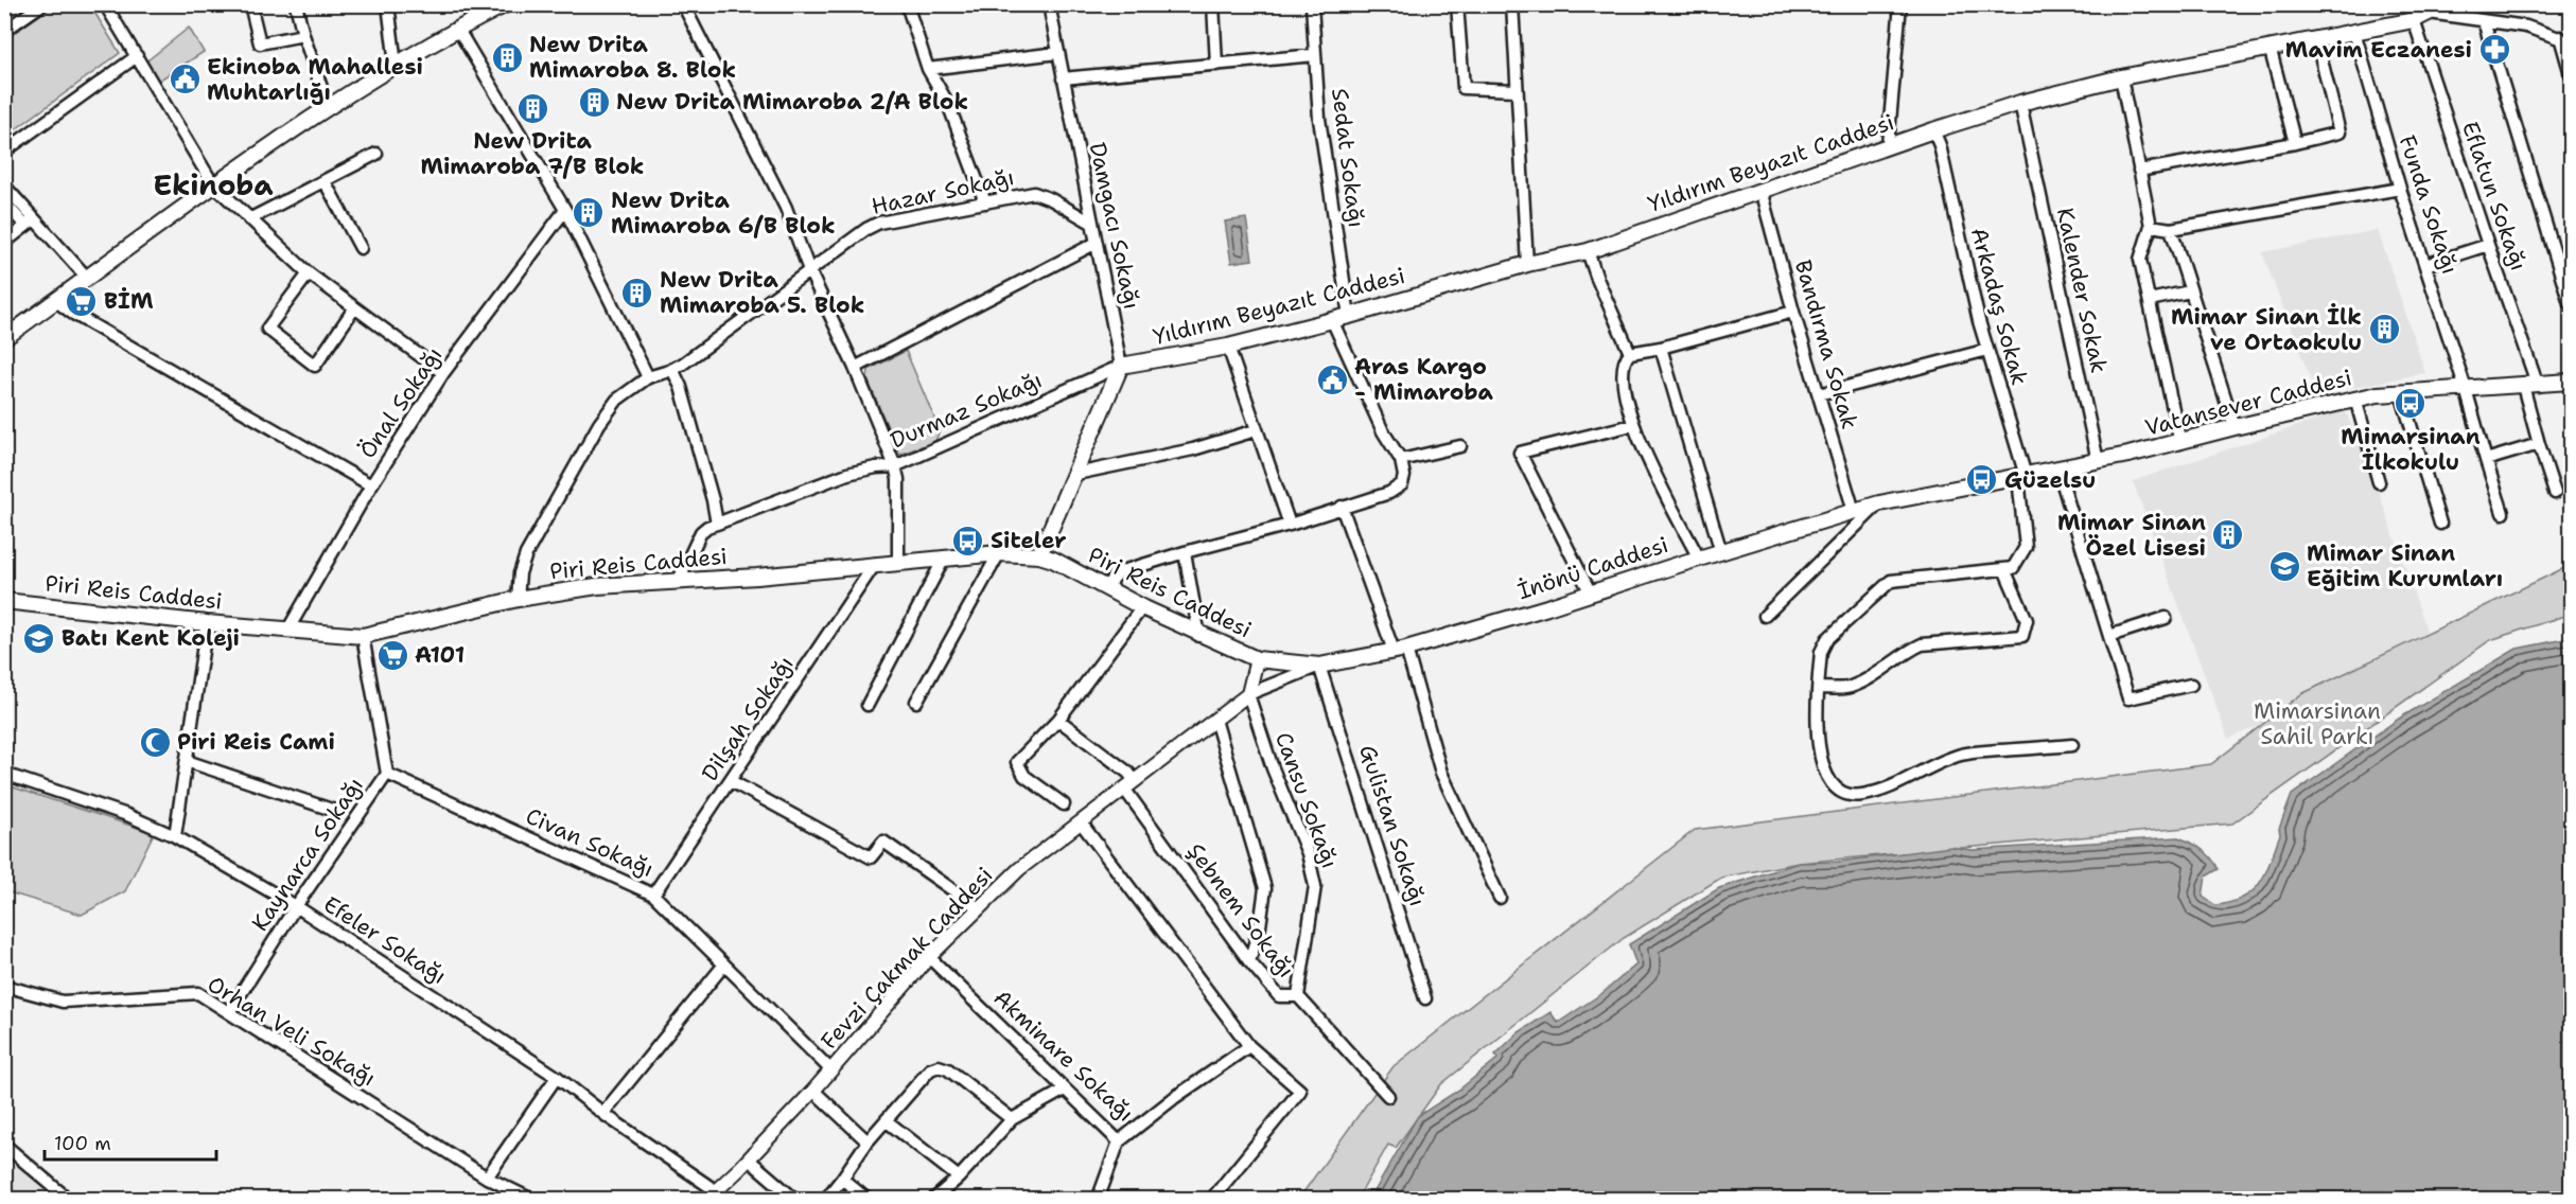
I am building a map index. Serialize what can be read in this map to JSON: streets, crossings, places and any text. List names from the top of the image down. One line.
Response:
{"streets":{"main road":["Yıldırım Beyazıt Caddesi","Vatansever Caddesi","Piri Reis Caddesi","İnönü Caddesi"],"street":["Sedat Sokağı","Hazar Sokağı","Eflatun Sokağı","Funda Sokağı","Damgacı Sokağı","Kalender Sokak","Arkadaş Sokak","Bandırma Sokak","Önal Sokağı","Durmaz Sokağı","Dilşah Sokağı","Cansu Sokağı","Gulistan Sokağı","Civan Sokağı","Kaynarca Sokağı","Şebnem Sokağı","Efeler Sokağı","Fevzi Çakmak Caddesi","Orhan Veli Sokağı","Akminare Sokağı"]},"crossings":[["Sedat Sokağı","Yıldırım Beyazıt Caddesi"],["Yıldırım Beyazıt Caddesi","Eflatun Sokağı"],["Yıldırım Beyazıt Caddesi","Funda Sokağı"],["Yıldırım Beyazıt Caddesi","Damgacı Sokağı"],["Yıldırım Beyazıt Caddesi","Kalender Sokak"],["Yıldırım Beyazıt Caddesi","Arkadaş Sokak"],["Yıldırım Beyazıt Caddesi","Bandırma Sokak"],["Yıldırım Beyazıt Caddesi","Durmaz Sokağı"],["Hazar Sokağı","Damgacı Sokağı"],["Hazar Sokağı","Piri Reis Caddesi"],["Eflatun Sokağı","Vatansever Caddesi"],["Funda Sokağı","Vatansever Caddesi"],["Damgacı Sokağı","Durmaz Sokağı"],["Kalender Sokak","Vatansever Caddesi"],["Arkadaş Sokak","Vatansever Caddesi"],["Bandırma Sokak","İnönü Caddesi"],["Önal Sokağı","Piri Reis Caddesi"],["Vatansever Caddesi","İnönü Caddesi"],["Piri Reis Caddesi","İnönü Caddesi"],["Piri Reis Caddesi","Dilşah Sokağı"],["Piri Reis Caddesi","Kaynarca Sokağı"],["İnönü Caddesi","Gulistan Sokağı"],["Dilşah Sokağı","Civan Sokağı"],["Cansu Sokağı","Şebnem Sokağı"],["Cansu Sokağı","Fevzi Çakmak Caddesi"],["Civan Sokağı","Kaynarca Sokağı"],["Civan Sokağı","Fevzi Çakmak Caddesi"],["Kaynarca Sokağı","Efeler Sokağı"],["Kaynarca Sokağı","Orhan Veli Sokağı"],["Şebnem Sokağı","Fevzi Çakmak Caddesi"],["Efeler Sokağı","Fevzi Çakmak Caddesi"],["Fevzi Çakmak Caddesi","Akminare Sokağı"]],"districts":["Ekinoba"],"parks":["Mimarsinan Sahil Parkı"],"places":{"pharmacy":["Mavim Eczanesi"],"building":["New Drita Mimaroba 8. Blok","New Drita Mimaroba 2/A Blok","New Drita Mimaroba 7/B Blok","New Drita Mimaroba 6/B Blok","New Drita Mimaroba 5. Blok","Mimar Sinan İlk ve Ortaokulu","Mimar Sinan Özel Lisesi"],"public building":["Ekinoba Mahallesi Muhtarlığı","Aras Kargo - Mimaroba"],"supermarket":["BİM","A101"],"bus stop":["Mimarsinan İlkokulu","Güzelsu","Siteler"],"school or university":["Mimar Sinan Eğitim Kurumları","Batı Kent Koleji"],"mosque":["Piri Reis Cami"]},"scale_bar":"100 m"}
